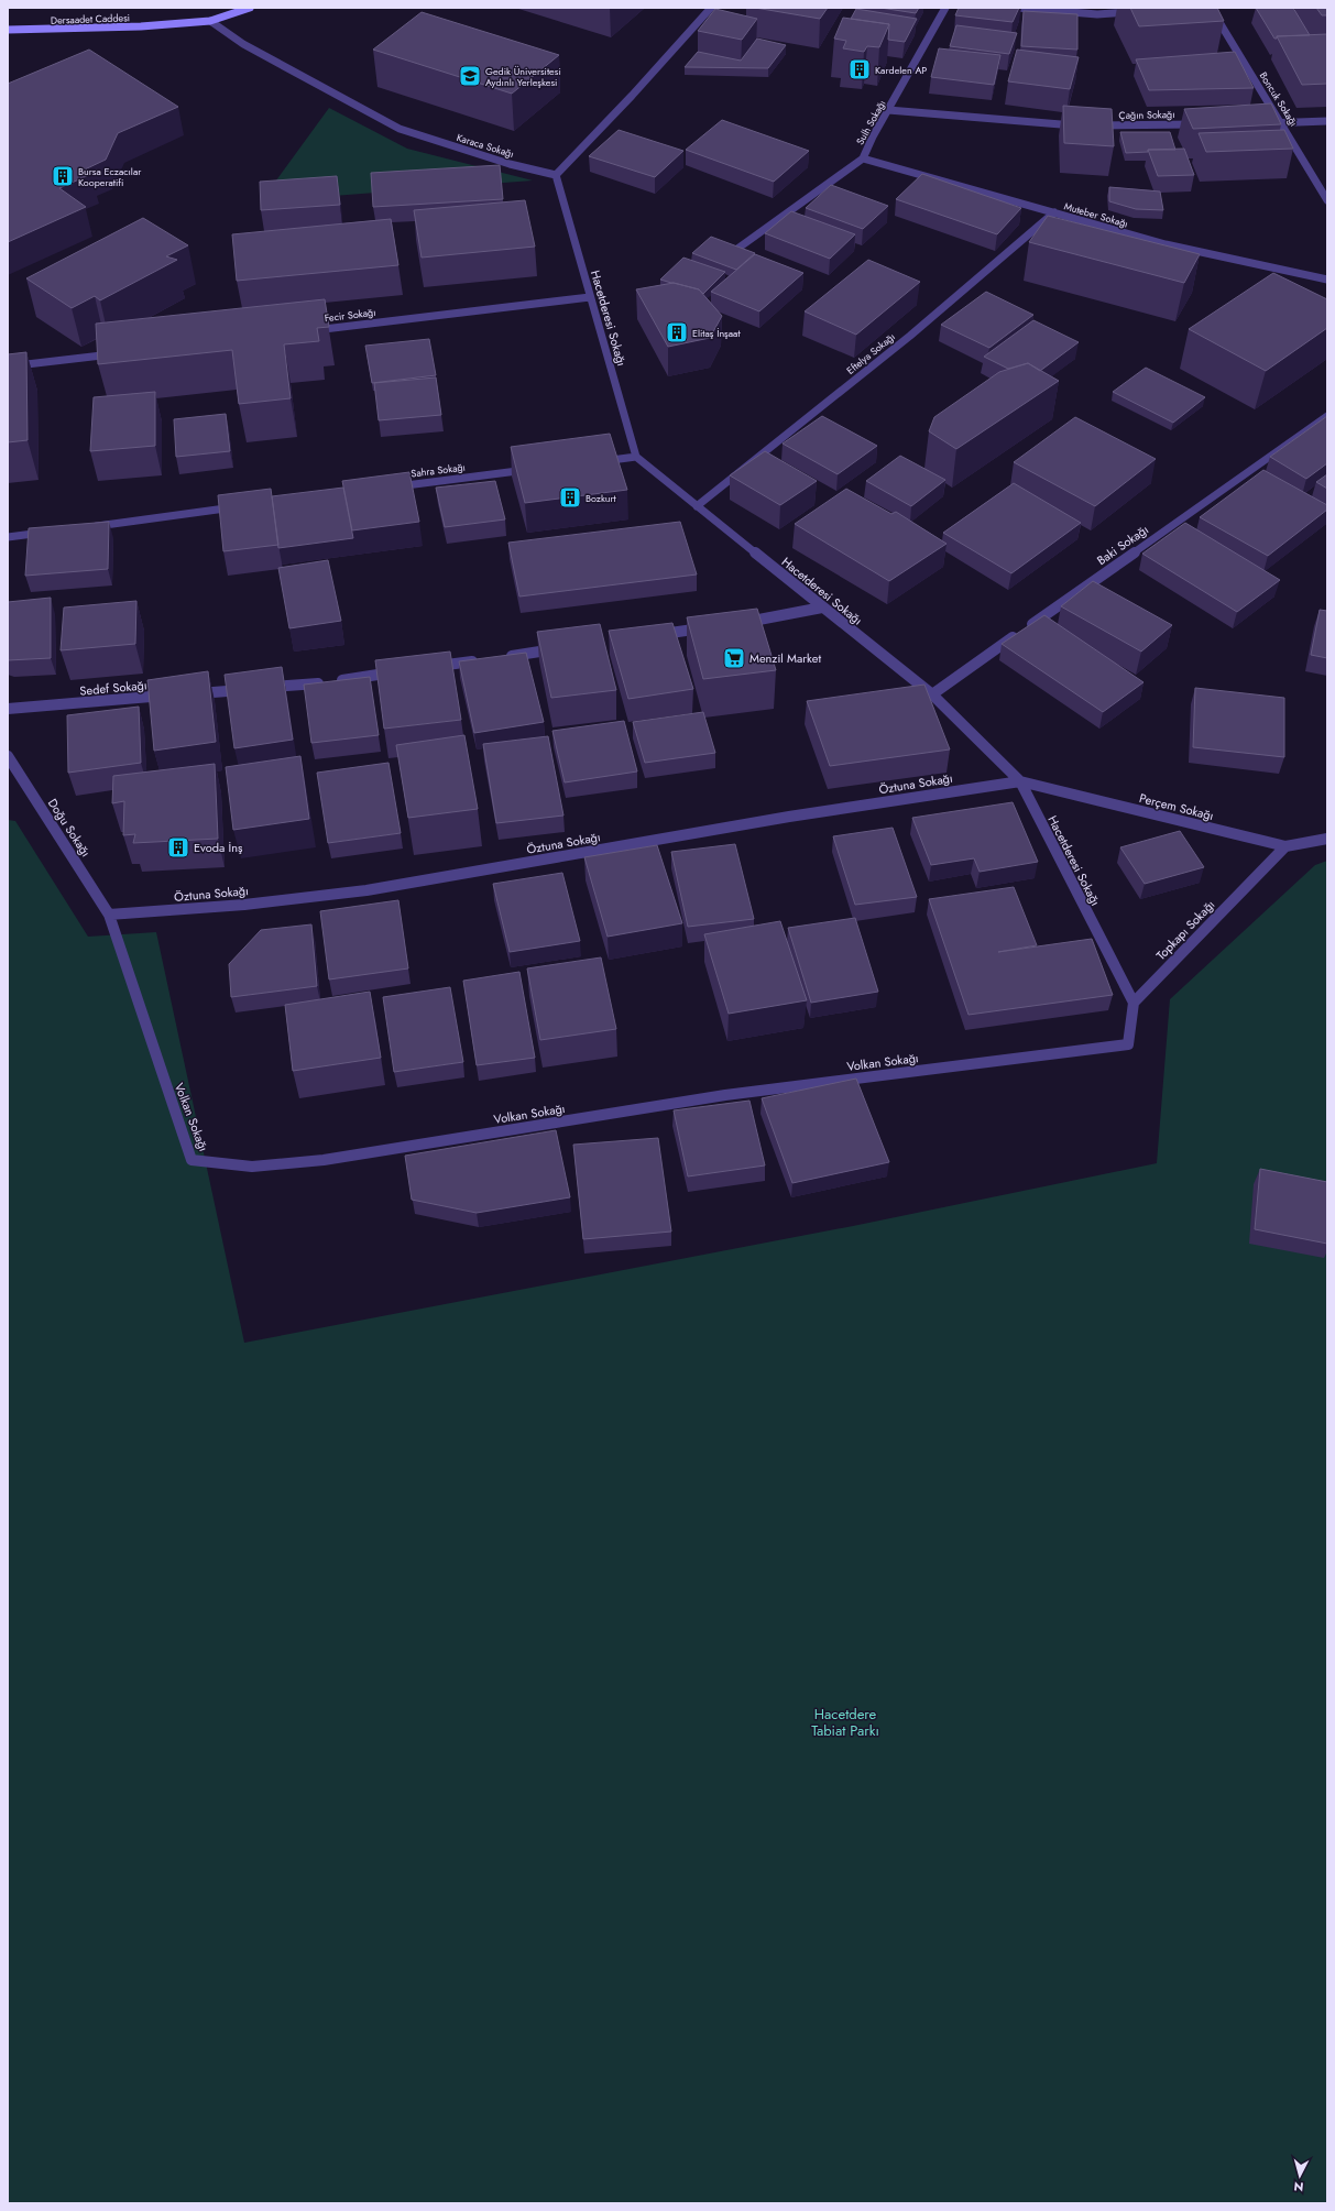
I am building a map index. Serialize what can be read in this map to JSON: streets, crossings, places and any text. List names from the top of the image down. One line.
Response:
{"streets":{"main road":["Dersaadet Caddesi"],"street":["Boncuk Sokağı","Çağın Sokağı","Sulh Sokağı","Karaca Sokağı","Muteber Sokağı","Fecir Sokağı","Hacetderesi Sokağı","Eftelya Sokağı","Sahra Sokağı","Baki Sokağı","Sedef Sokağı","Öztuna Sokağı","Perçem Sokağı","Doğu Sokağı","Topkapı Sokağı","Volkan Sokağı"]},"crossings":[["Dersaadet Caddesi","Karaca Sokağı"],["Çağın Sokağı","Sulh Sokağı"],["Sulh Sokağı","Muteber Sokağı"],["Karaca Sokağı","Hacetderesi Sokağı"],["Muteber Sokağı","Eftelya Sokağı"],["Fecir Sokağı","Hacetderesi Sokağı"],["Hacetderesi Sokağı","Eftelya Sokağı"],["Hacetderesi Sokağı","Baki Sokağı"],["Hacetderesi Sokağı","Öztuna Sokağı"],["Hacetderesi Sokağı","Perçem Sokağı"],["Hacetderesi Sokağı","Topkapı Sokağı"],["Hacetderesi Sokağı","Volkan Sokağı"],["Öztuna Sokağı","Perçem Sokağı"],["Öztuna Sokağı","Doğu Sokağı"],["Öztuna Sokağı","Volkan Sokağı"],["Perçem Sokağı","Topkapı Sokağı"],["Doğu Sokağı","Volkan Sokağı"],["Topkapı Sokağı","Volkan Sokağı"]],"parks":["Hacetdere Tabiat Parkı"],"places":{"building":["Kardelen AP","Bursa Eczacılar Kooperatifi","Elitaş İnşaat","Bozkurt","Evoda İnş"],"school or university":["Gedik Üniversitesi Aydınlı Yerleşkesi"],"supermarket":["Menzil Market"]},"north":"bottom"}
